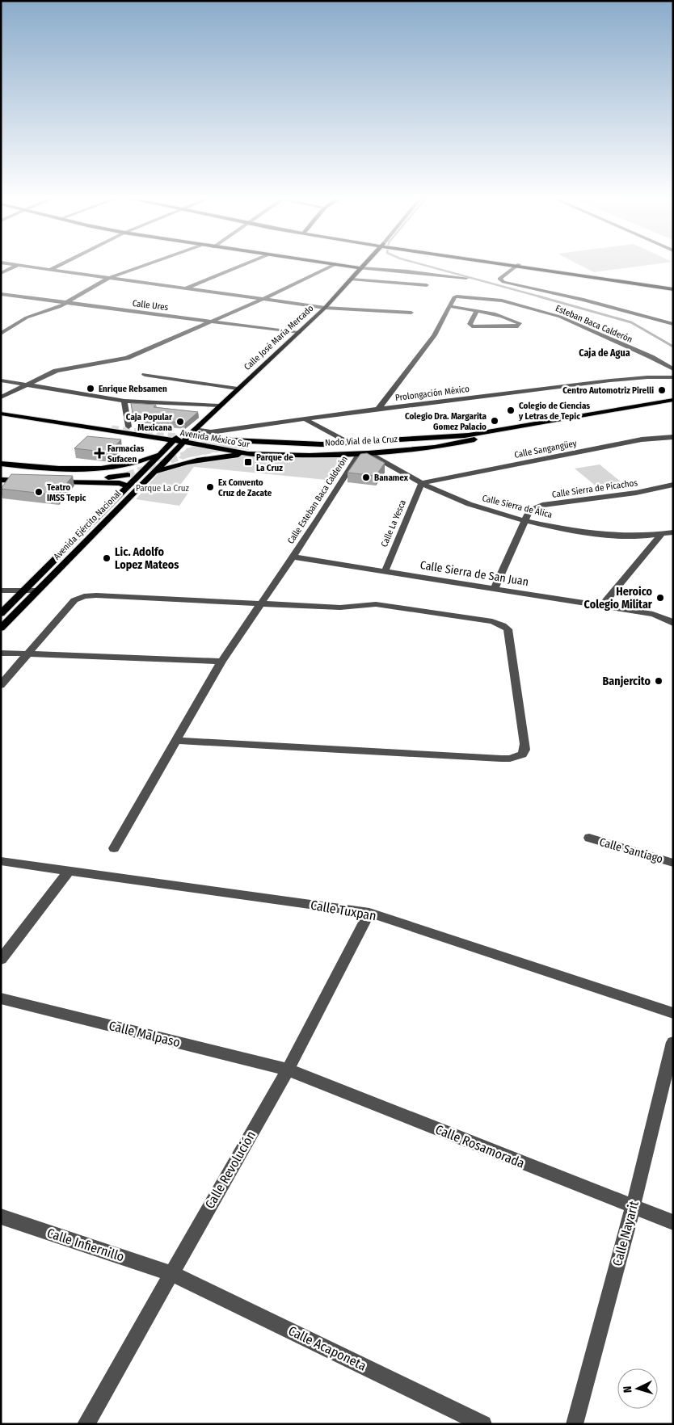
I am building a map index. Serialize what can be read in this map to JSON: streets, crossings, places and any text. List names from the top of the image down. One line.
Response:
{"streets":{"main road":["Calle José María Mercado","Avenida México Sur","Nodo Vial de la Cruz","Avenida Ejército Nacional"],"street":["Calle Ures","Esteban Baca Calderón","Prolongación México","Calle Sangangüey","Calle Sierra de Picachos","Calle Esteban Baca Calderón","Calle Sierra de Álica","Calle La Yesca","Calle Sierra de San Juan","Calle Santiago","Calle Tuxpan","Calle Malpaso","Calle Rosamorada","Calle Revolución","Calle Nayarit","Calle Infiernillo","Calle Acaponeta"]},"crossings":[["Calle Ures","Calle José María Mercado"],["Calle José María Mercado","Prolongación México"],["Calle José María Mercado","Avenida México Sur"],["Calle José María Mercado","Avenida Ejército Nacional"],["Prolongación México","Avenida México Sur"],["Prolongación México","Avenida Ejército Nacional"],["Avenida México Sur","Nodo Vial de la Cruz"],["Avenida México Sur","Calle Esteban Baca Calderón"],["Avenida México Sur","Calle Sierra de Álica"],["Avenida México Sur","Avenida Ejército Nacional"],["Calle Sangangüey","Calle Sierra de Álica"],["Calle Sangangüey","Calle La Yesca"],["Calle Sierra de Picachos","Calle Sierra de Álica"],["Calle Esteban Baca Calderón","Calle Sierra de San Juan"],["Calle Sierra de Álica","Calle La Yesca"],["Calle La Yesca","Calle Sierra de San Juan"],["Calle Tuxpan","Calle Revolución"],["Calle Malpaso","Calle Rosamorada"],["Calle Malpaso","Calle Revolución"],["Calle Rosamorada","Calle Revolución"],["Calle Rosamorada","Calle Nayarit"],["Calle Revolución","Calle Infiernillo"],["Calle Revolución","Calle Acaponeta"],["Calle Infiernillo","Calle Acaponeta"]],"districts":["Caja de Agua"],"parks":["Parque La Cruz"],"places":{"other":["Enrique Rebsamen","Centro Automotriz Pirelli","Colegio de Ciencias y Letras de Tepic","Colegio Dra. Margarita Gomez Palacio","Caja Popular Mexicana","Banamex","Ex Convento Cruz de Zacate","Teatro IMSS Tepic","Lic. Adolfo Lopez Mateos","Heroico Colegio Militar","Banjercito"],"health":["Farmacias Sufacen"],"transit":["Parque de La Cruz"]},"north":"left"}
